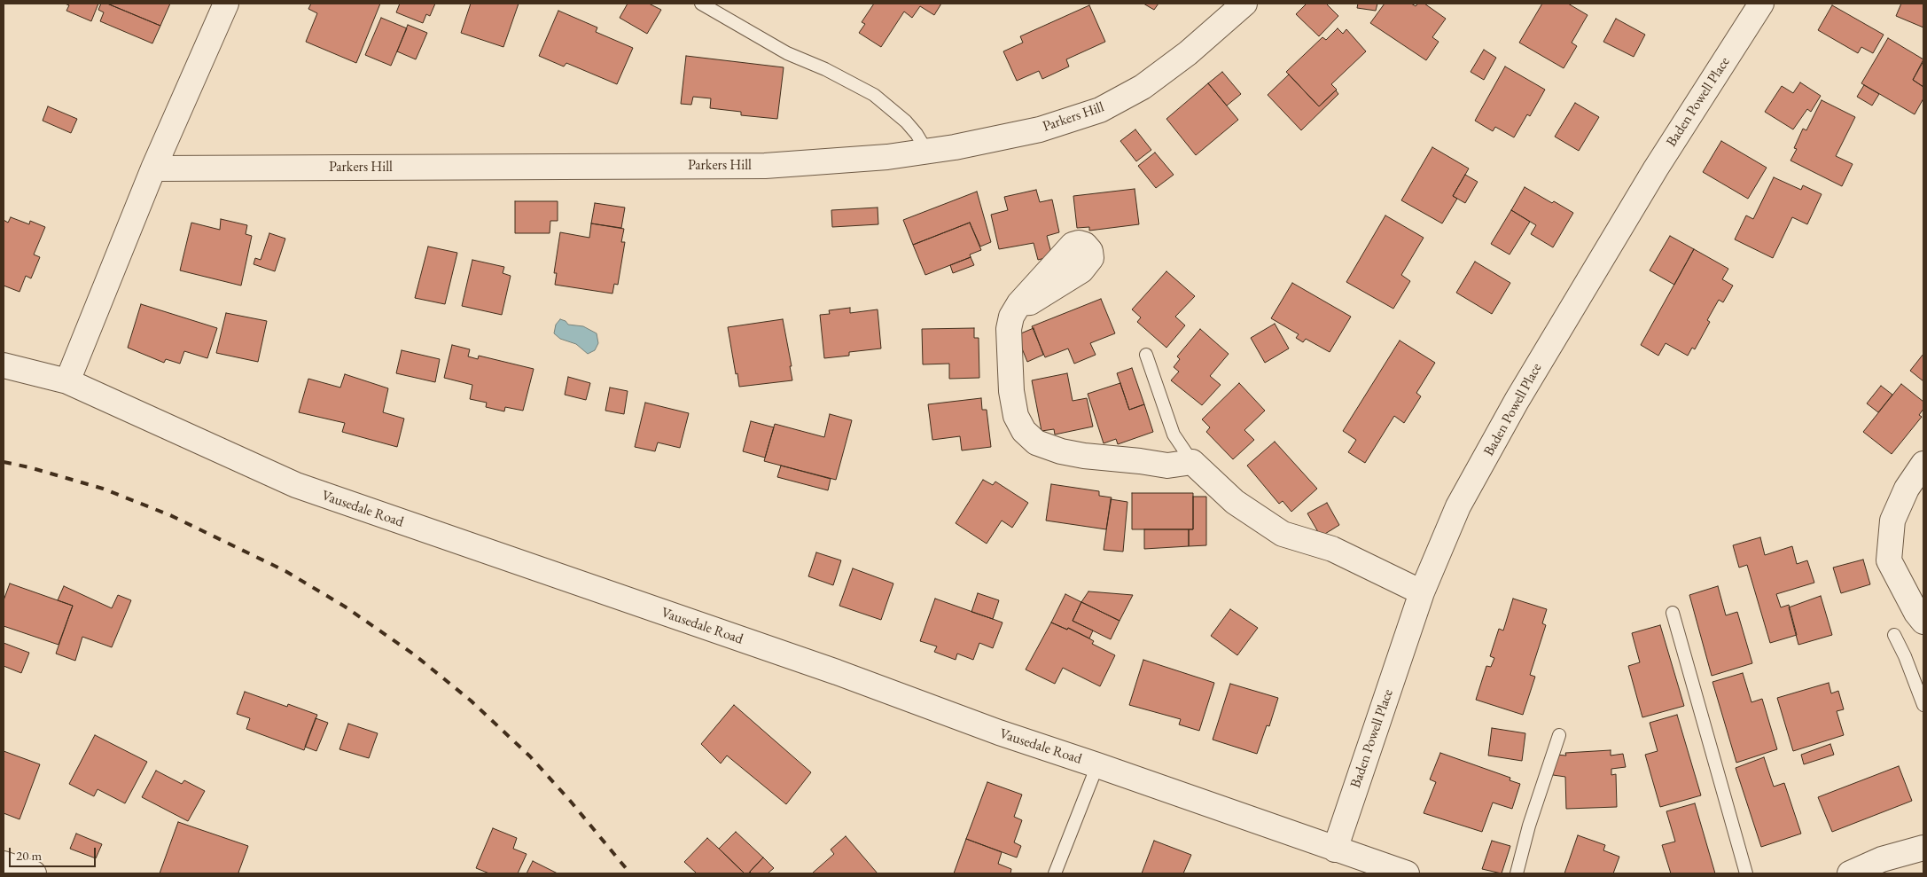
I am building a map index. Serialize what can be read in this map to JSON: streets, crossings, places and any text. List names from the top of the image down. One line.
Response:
{"streets":{"street":["Baden Powell Place","Parkers Hill","Vausedale Road"]},"crossings":[["Baden Powell Place","Vausedale Road"]],"scale_bar":"20 m"}
